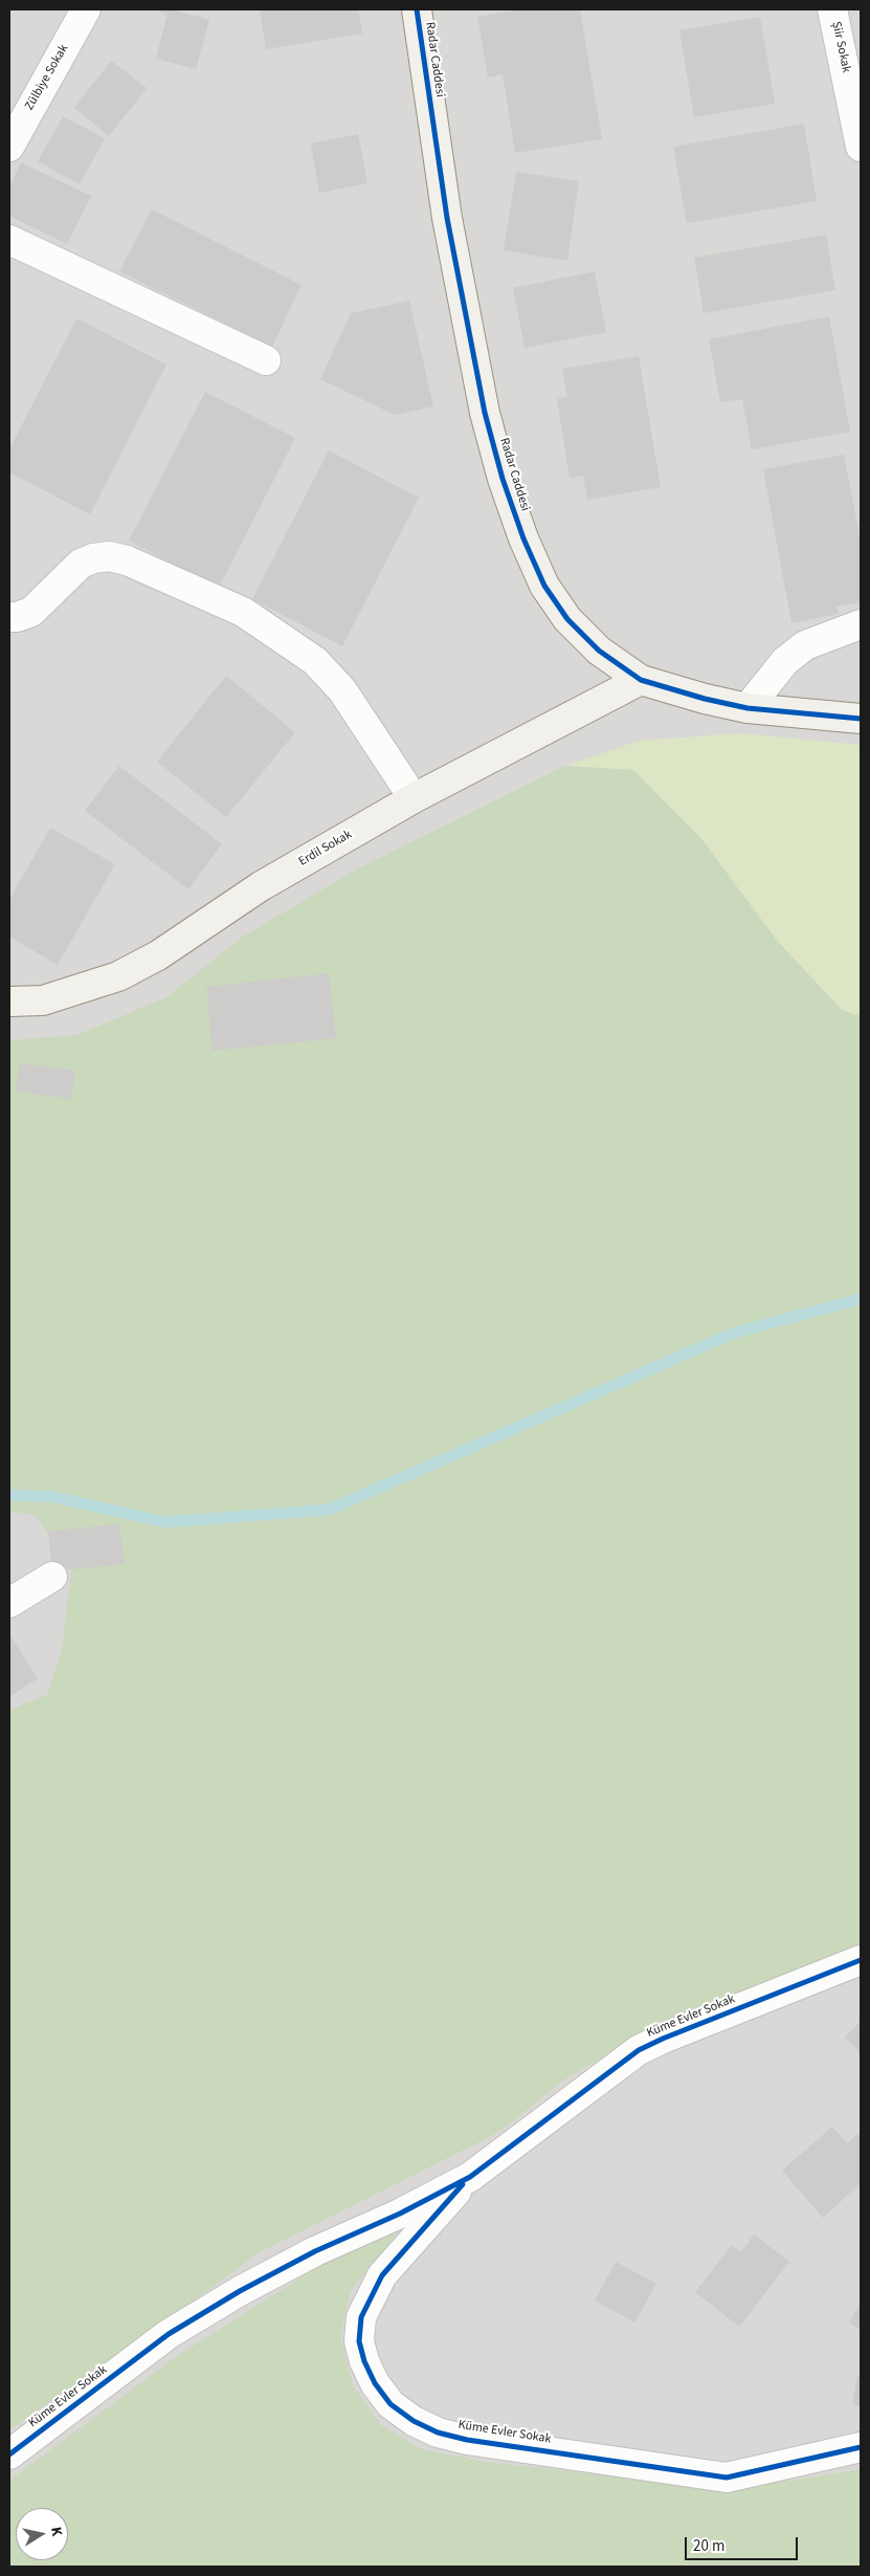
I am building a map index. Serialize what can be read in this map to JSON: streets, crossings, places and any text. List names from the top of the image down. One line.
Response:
{"streets":{"street":["Şiir Sokak","Radar Caddesi","Zülbiye Sokak","Erdil Sokak","Küme Evler Sokak"]},"crossings":[["Radar Caddesi","Erdil Sokak"]],"scale_bar":"20 m","north":"right"}
